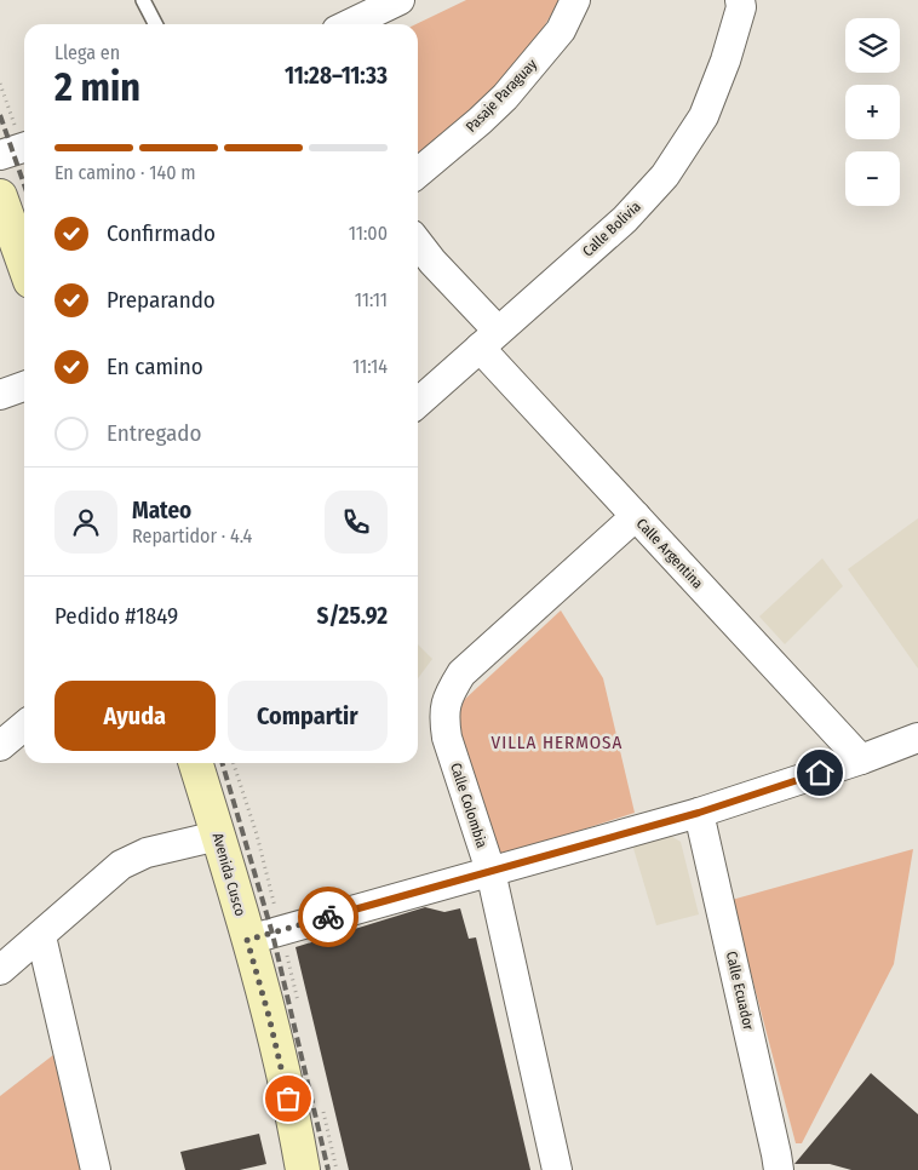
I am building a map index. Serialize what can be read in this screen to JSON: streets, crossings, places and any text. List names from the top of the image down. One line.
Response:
{"streets":{"main road":["Avenida Cusco"],"street":["Pasaje Paraguay","Calle Bolivia","Calle Argentina","Calle Colombia","Calle Ecuador"]},"crossings":[["Calle Bolivia","Calle Argentina"],["Calle Argentina","Calle Colombia"]],"districts":["VILLA HERMOSA"],"page":{"map_buttons":["+","−"],"heading":["2 min","Llega en","11:28–11:33"],"panel":["Mateo","Repartidor · 4.4","Pedido #1849","S/25.92"],"bar":"En camino · 140 m","list":[["Confirmado","11:00"],["Preparando","11:11"],["En camino","11:14"],"Entregado"],"buttons":["Ayuda","Compartir"]}}
